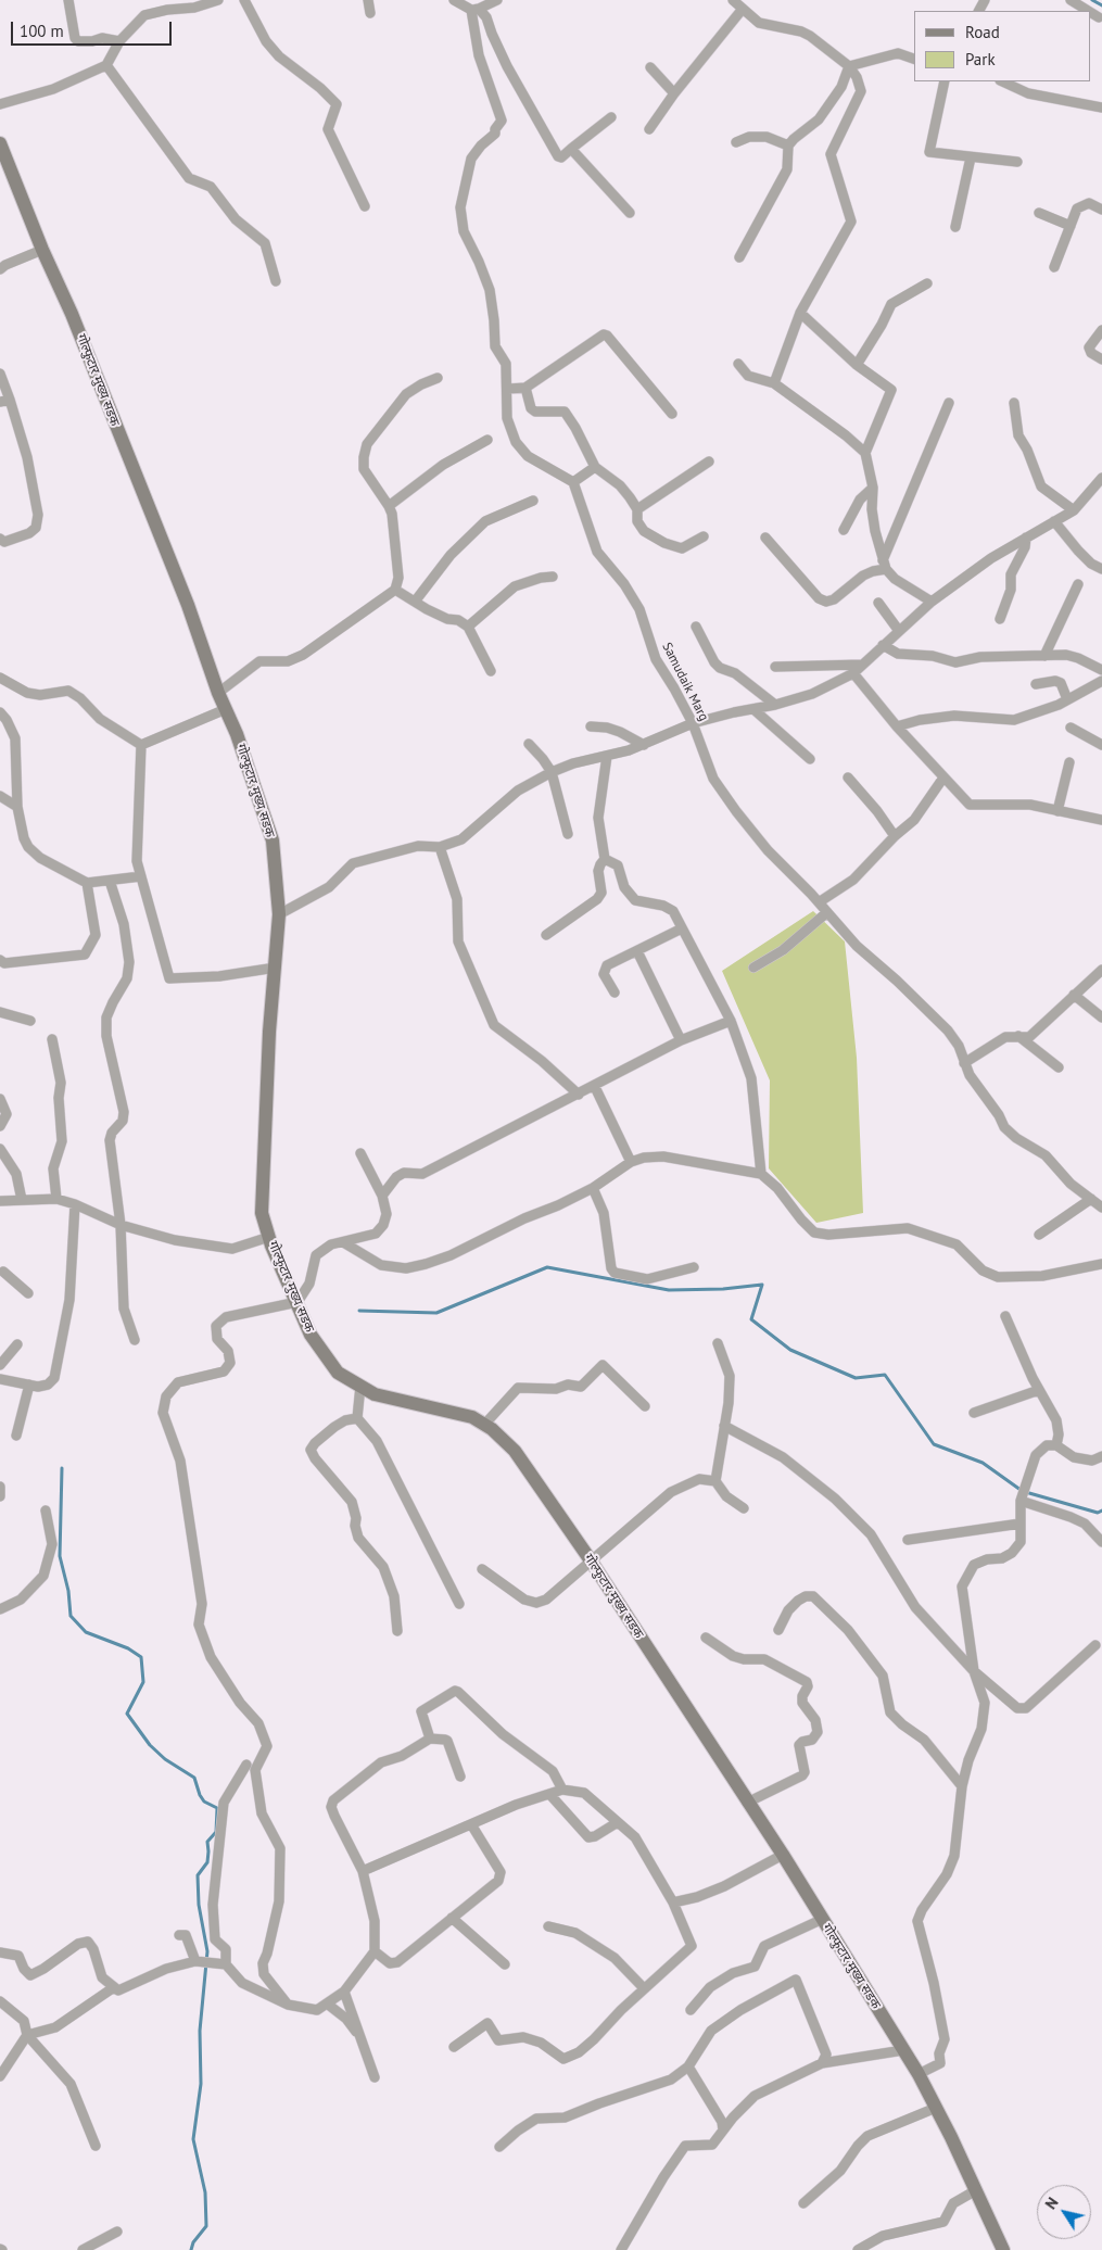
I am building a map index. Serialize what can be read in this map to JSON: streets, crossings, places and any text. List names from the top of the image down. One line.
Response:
{"streets":{"main road":["गोल्फुटार मुख्य सडक"],"street":["Samudaik Marg"]},"legend":["Road","Park"],"scale_bar":"100 m","north":"top left"}
